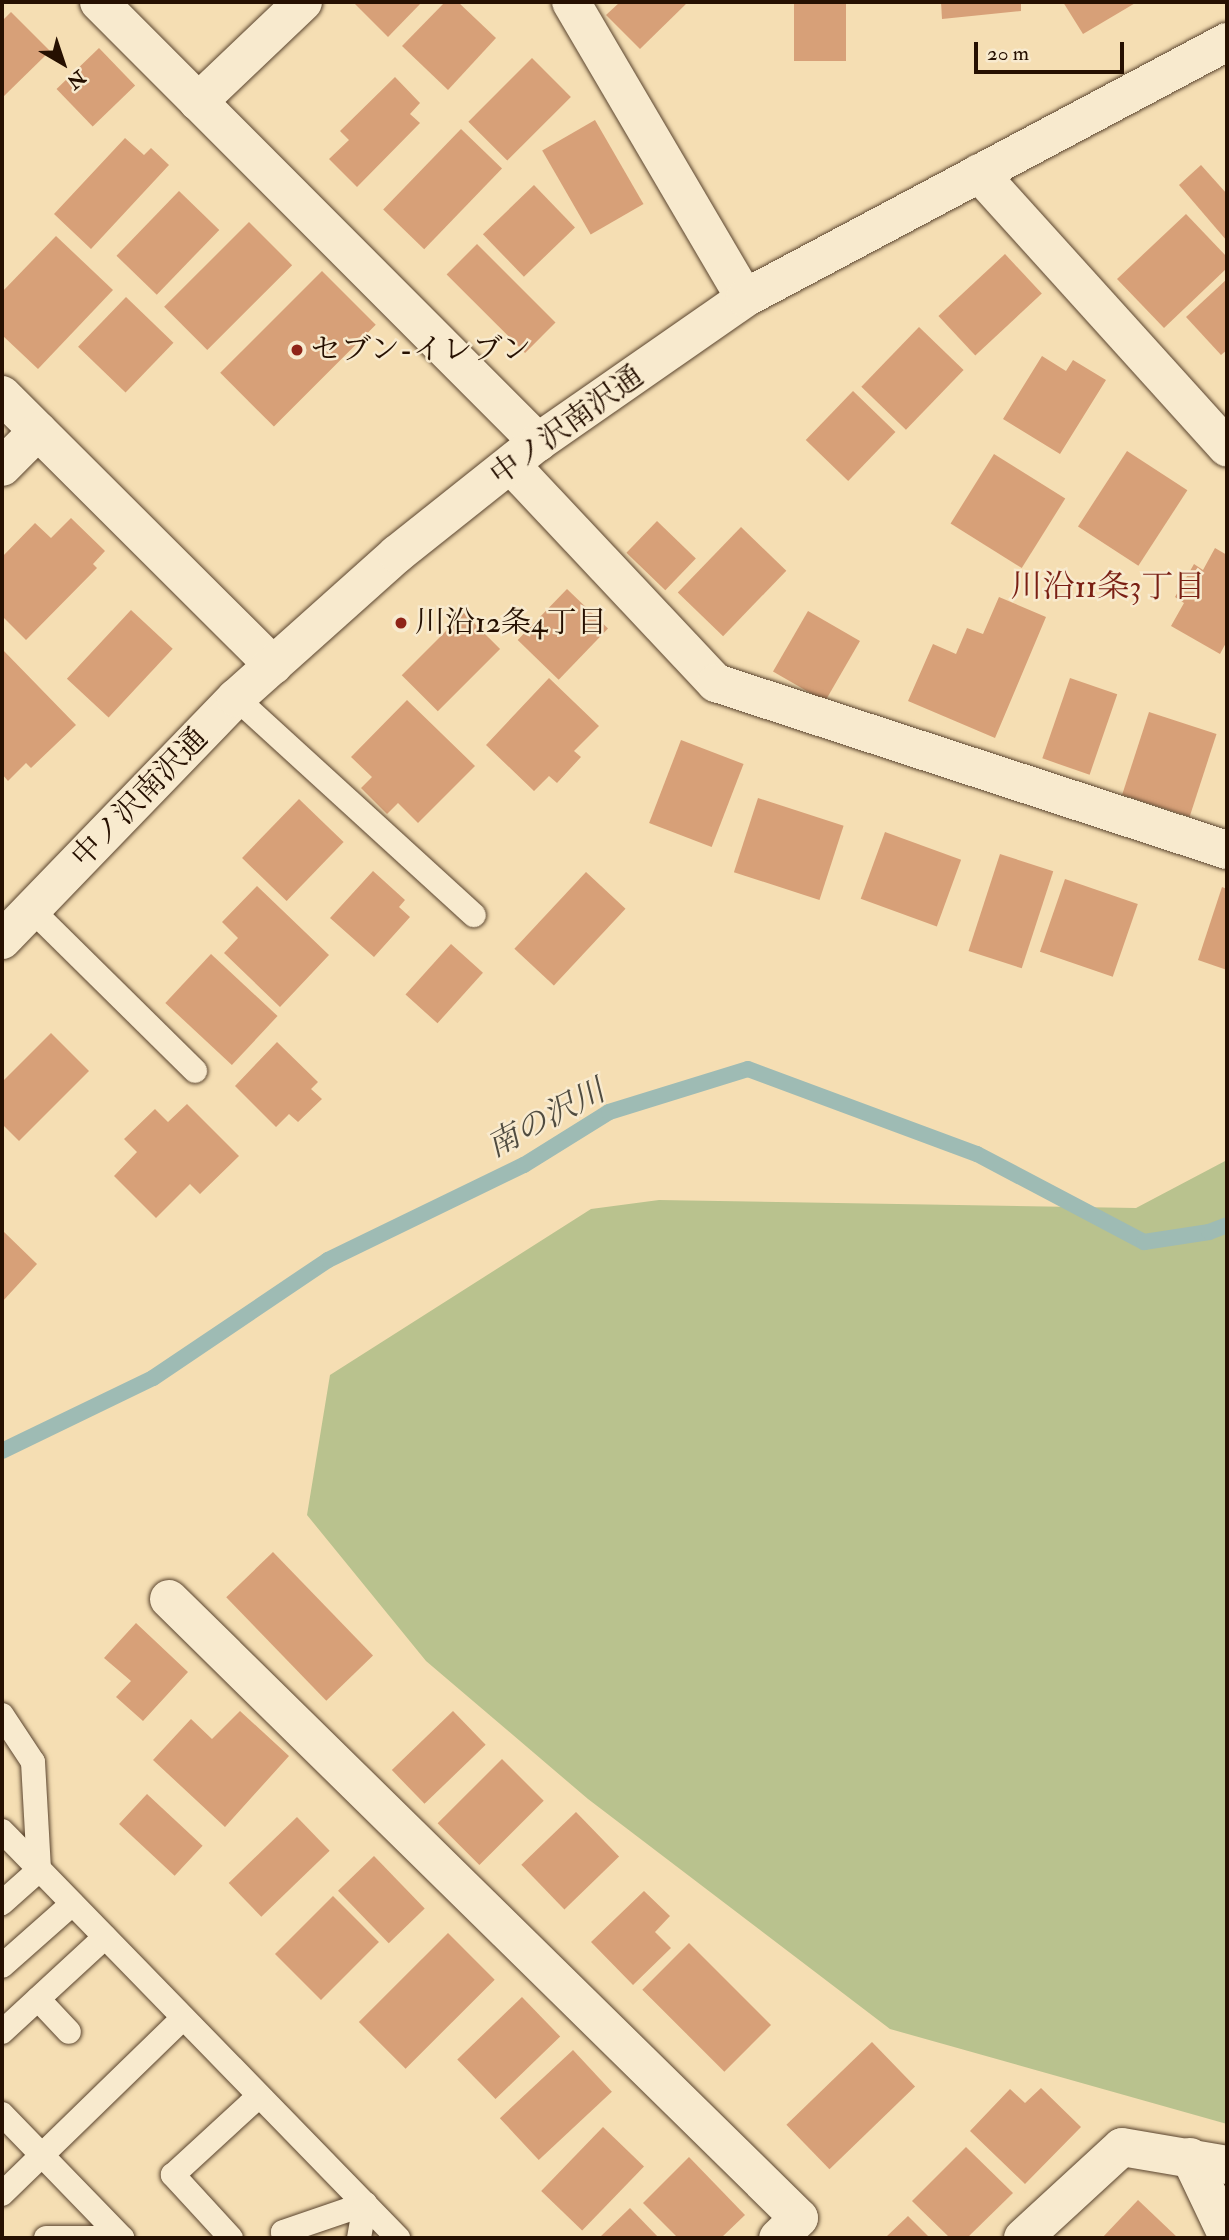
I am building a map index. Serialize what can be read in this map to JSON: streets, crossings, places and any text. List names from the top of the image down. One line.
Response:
{"streets":{"street":["中ノ沢南沢通"]},"districts":["川沿11条3丁目"],"water":["南の沢川"],"places":["セブン-イレブン","川沿12条4丁目"],"scale_bar":"20 m","north":"bottom right"}
